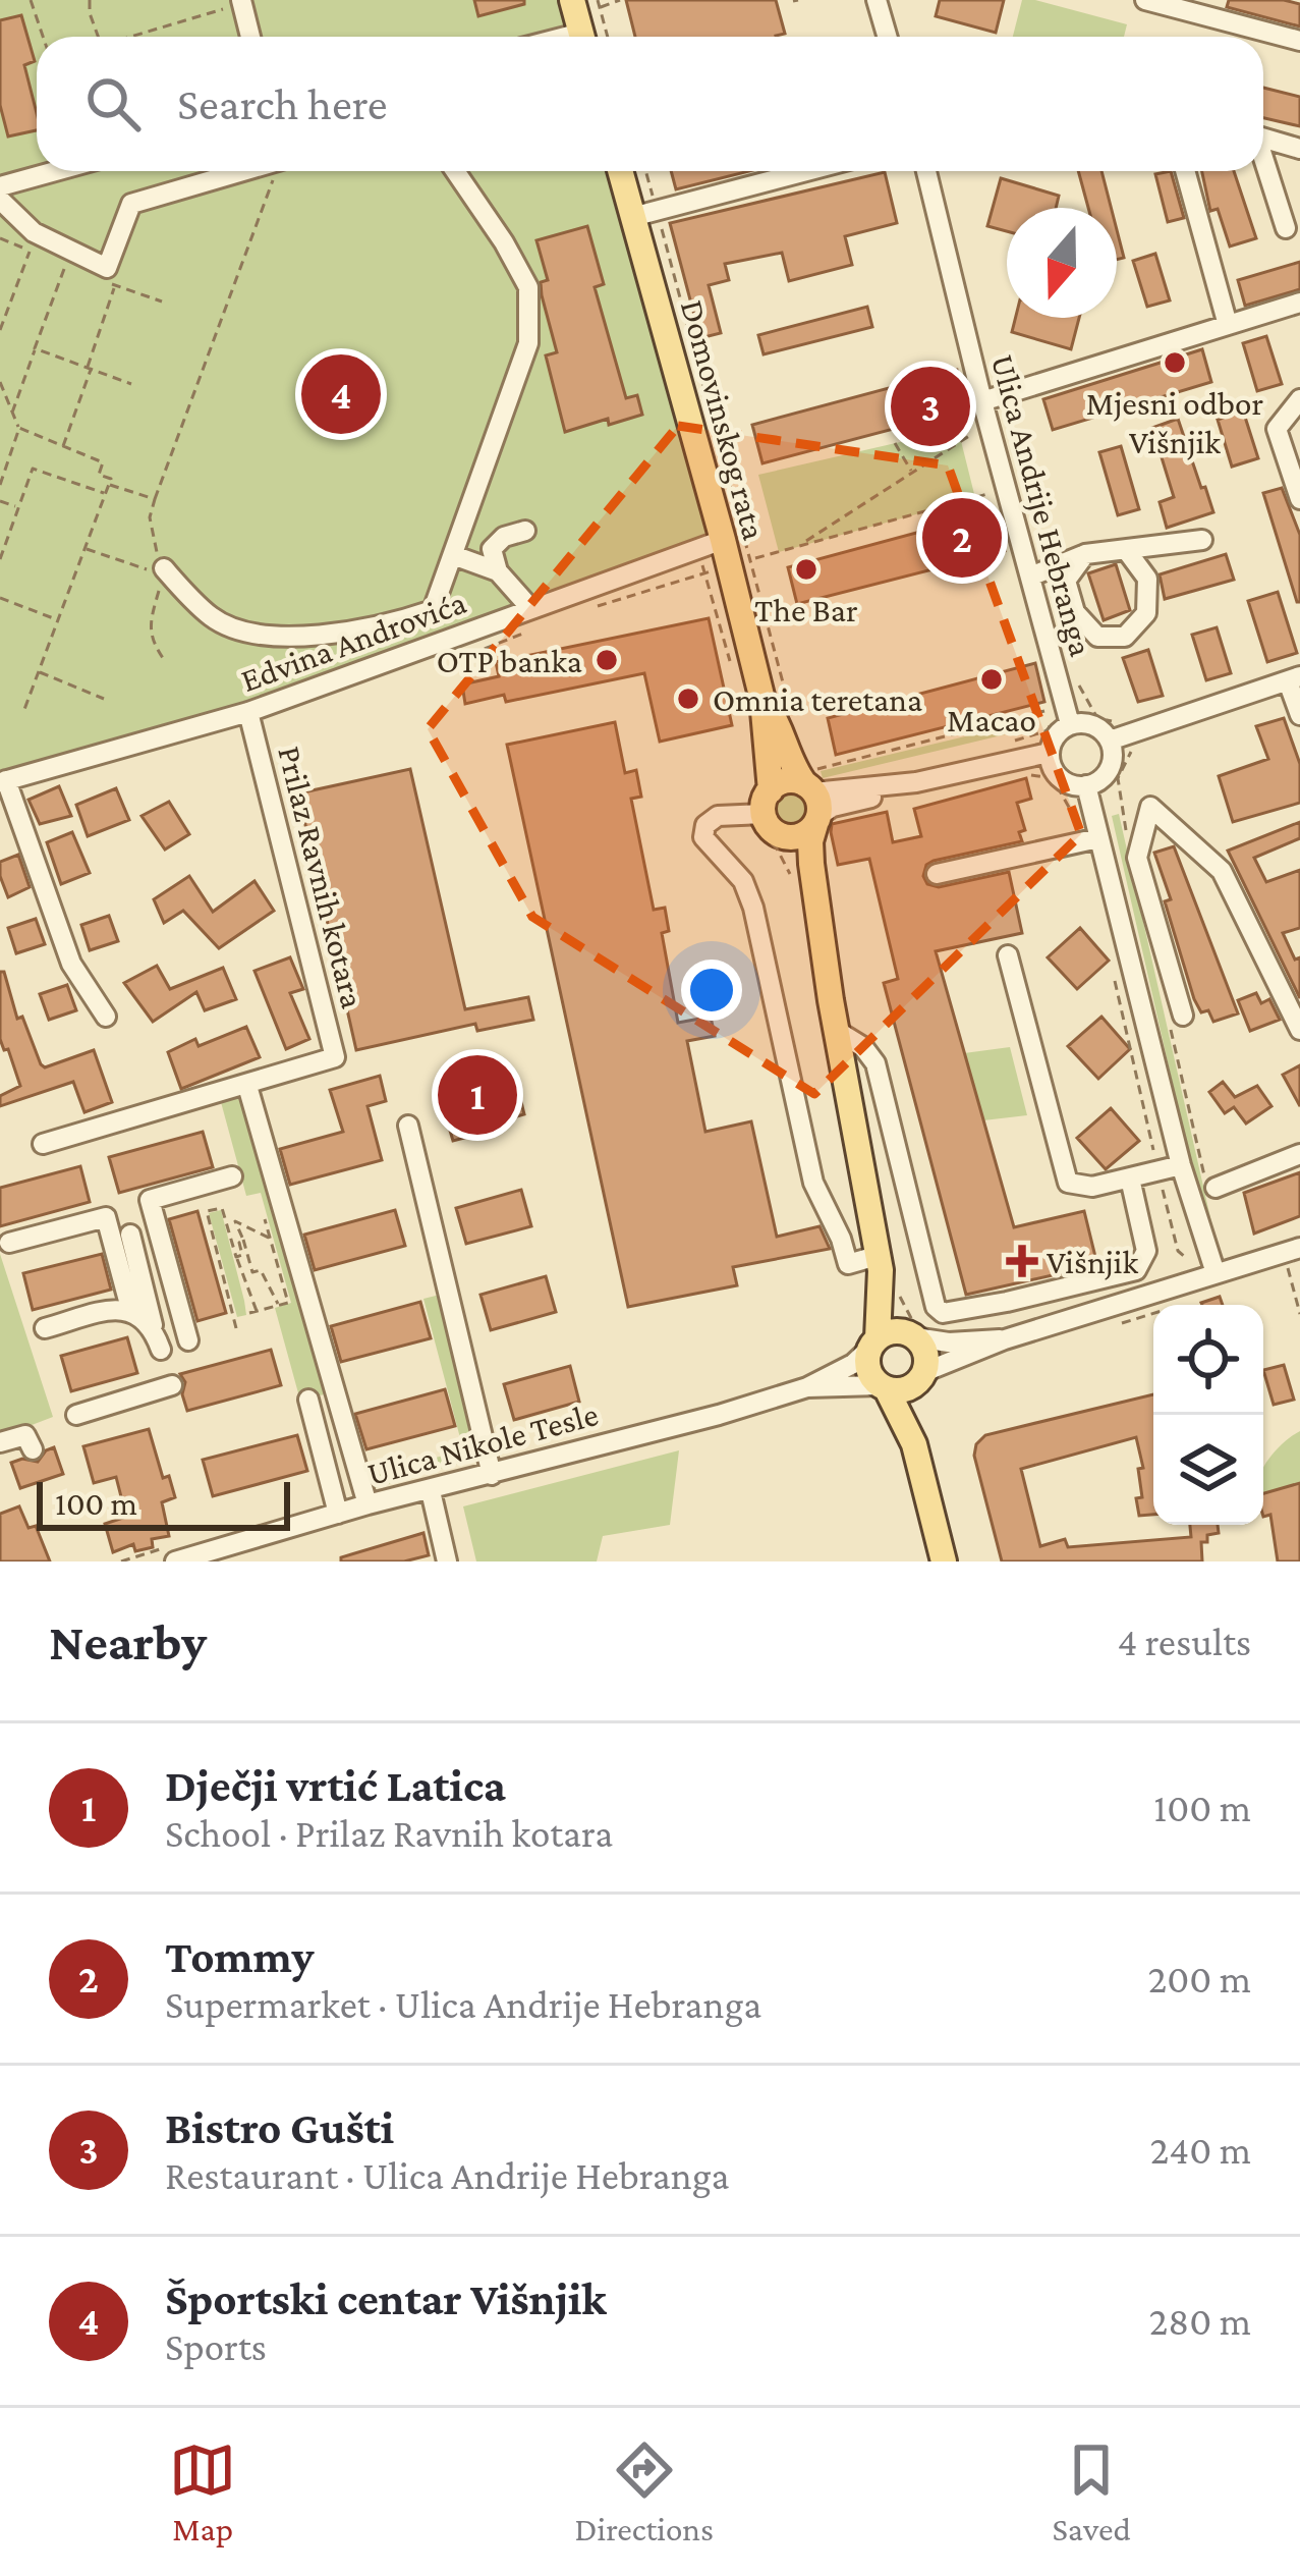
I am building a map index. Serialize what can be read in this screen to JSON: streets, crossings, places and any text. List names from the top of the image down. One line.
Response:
{"streets":{"main road":["Domovinskog rata"],"street":["Ulica Andrije Hebranga","Edvina Androvića","Prilaz Ravnih kotara","Ulica Nikole Tesle"]},"crossings":[["Domovinskog rata","Edvina Androvića"],["Domovinskog rata","Ulica Nikole Tesle"],["Edvina Androvića","Prilaz Ravnih kotara"]],"places":{"other":["Mjesni odbor Višnjik","The Bar","OTP banka","Macao","Omnia teretana"],"health":["Višnjik"]},"scale_bar":"100 m","north":"bottom","page":{"search":"Search here","pins":["4","3","2","1"],"scale":"100 m","heading":["Nearby","4 results"],"list":[{"mark":"1","name":"Dječji vrtić Latica","note":"School · Prilaz Ravnih kotara","value":"100 m"},{"mark":"2","name":"Tommy","note":"Supermarket · Ulica Andrije Hebranga","value":"200 m"},{"mark":"3","name":"Bistro Gušti","note":"Restaurant · Ulica Andrije Hebranga","value":"240 m"},{"mark":"4","name":"Športski centar Višnjik","note":"Sports","value":"280 m"}],"nav":["Map","Directions","Saved"]}}
